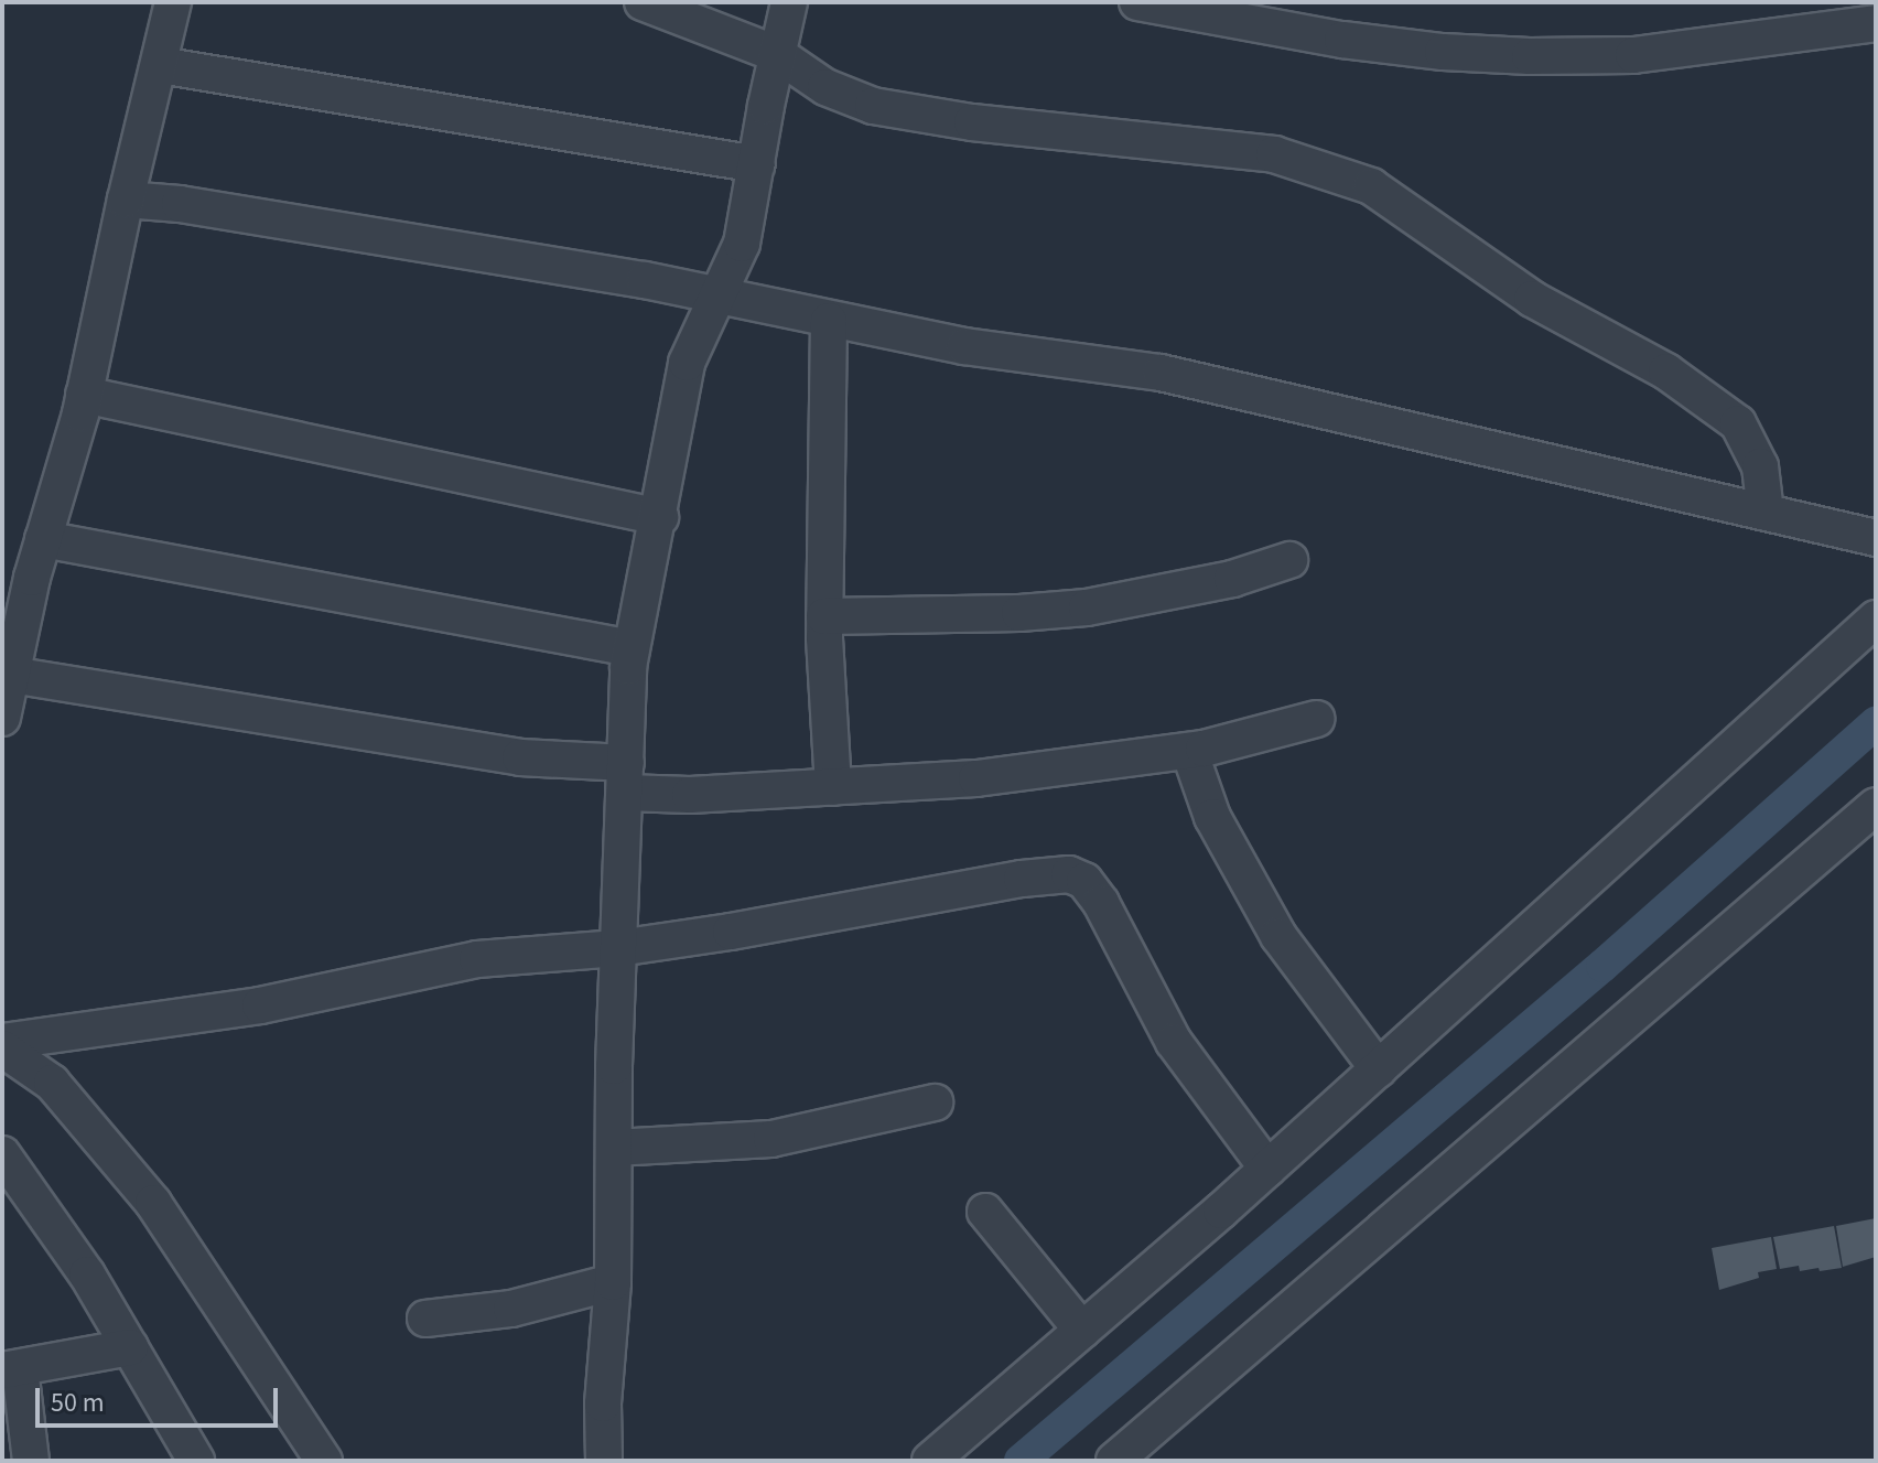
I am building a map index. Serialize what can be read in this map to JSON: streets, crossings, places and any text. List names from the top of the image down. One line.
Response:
{"scale_bar":"50 m"}
